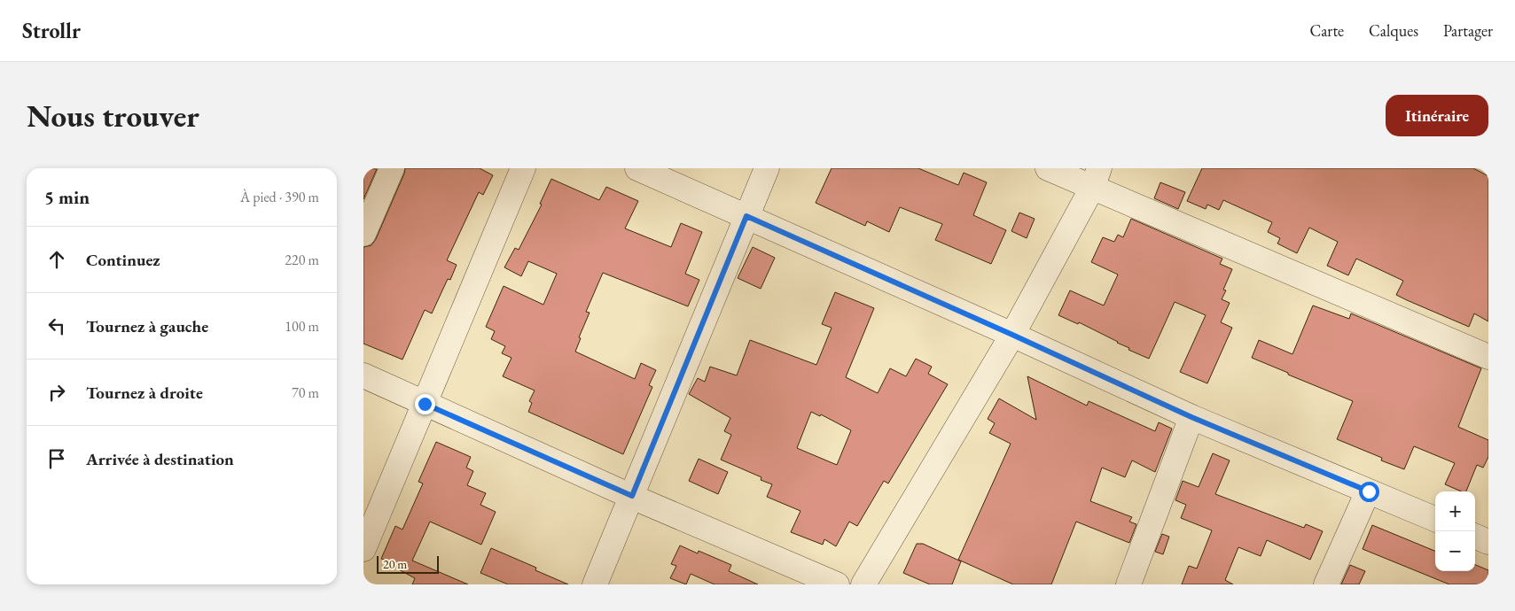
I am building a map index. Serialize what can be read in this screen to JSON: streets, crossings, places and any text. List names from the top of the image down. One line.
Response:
{"scale_bar":"20 m","page":{"header":"Strollr","nav":["Carte","Calques","Partager"],"buttons":"Itinéraire","title":"Nous trouver","heading":["5 min","À pied · 390 m"],"list":[["Continuez","220 m"],["Tournez à gauche","100 m"],["Tournez à droite","70 m"],"Arrivée à destination"],"map_buttons":["+","−"],"scale":"20 m"}}
